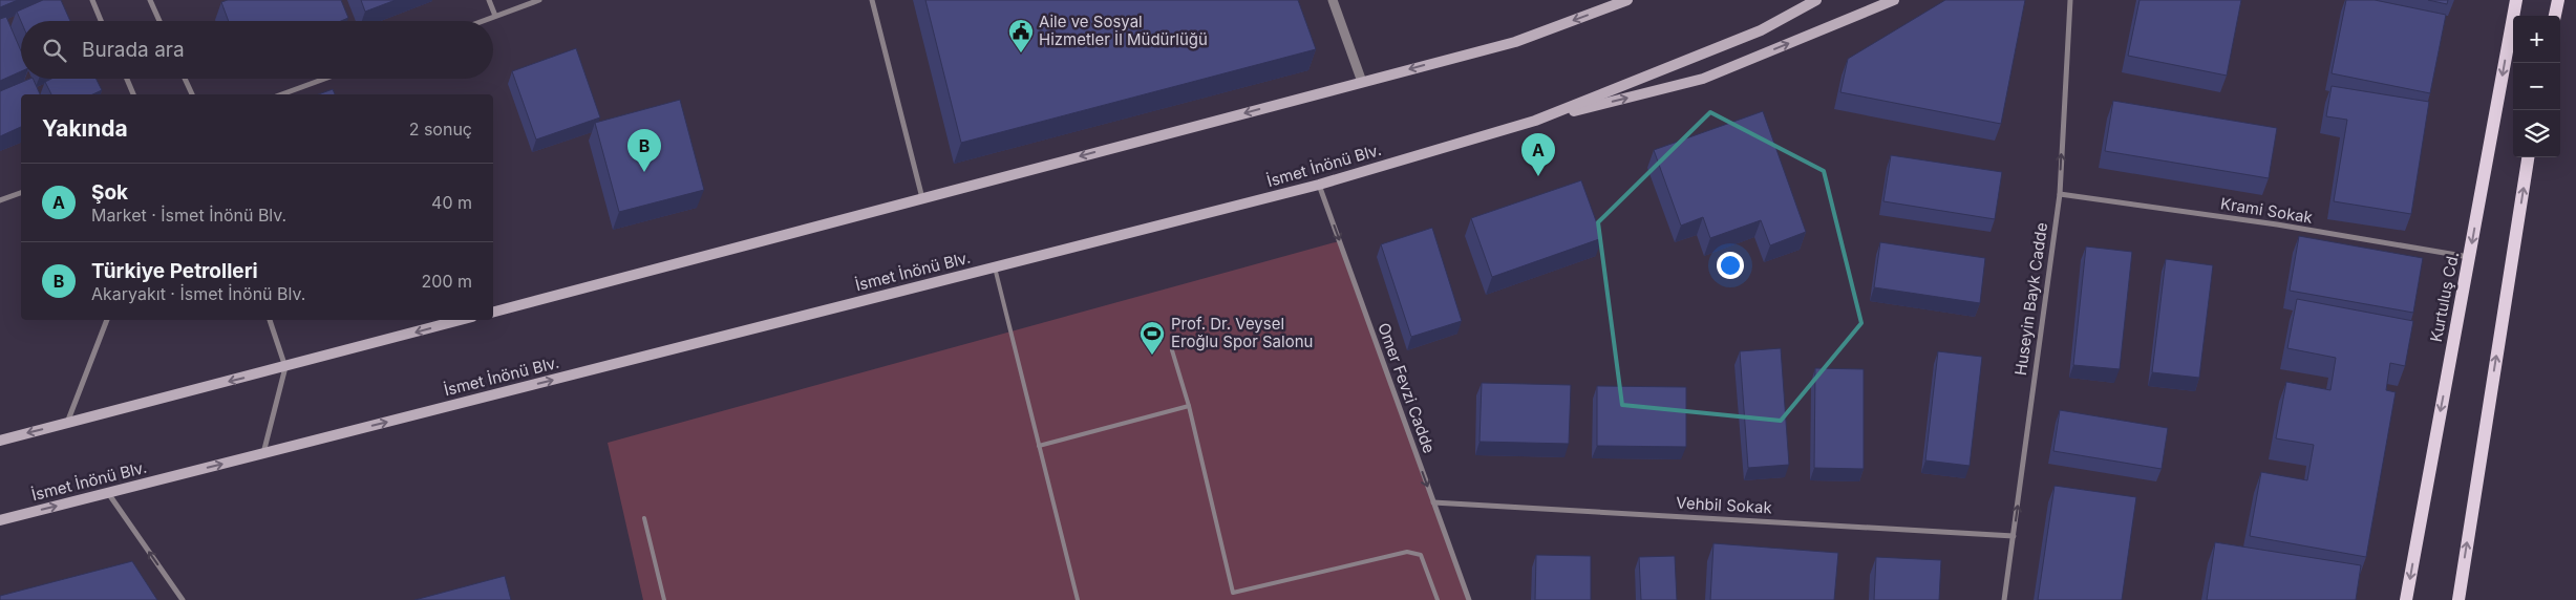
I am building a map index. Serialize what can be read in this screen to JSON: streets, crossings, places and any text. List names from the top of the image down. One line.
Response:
{"streets":{"main road":["İsmet İnönü Blv.","Kurtuluş Cd."],"street":["Krami Sokak","Huseyin Bayk Cadde","Omer Fevzi Cadde","Vehbil Sokak"]},"crossings":[["İsmet İnönü Blv.","Omer Fevzi Cadde"],["Krami Sokak","Kurtuluş Cd."],["Krami Sokak","Huseyin Bayk Cadde"],["Huseyin Bayk Cadde","Vehbil Sokak"],["Omer Fevzi Cadde","Vehbil Sokak"]],"one_way":["Huseyin Bayk Cadde","Omer Fevzi Cadde"],"places":{"public building":["Aile ve Sosyal Hizmetler İl Müdürlüğü"],"sports":["Prof. Dr. Veysel Eroğlu Spor Salonu"]},"page":{"map_buttons":["+","−"],"search":"Burada ara","heading":["Yakında","2 sonuç"],"pins":["B","A"],"list":[{"mark":"A","name":"Şok","note":"Market · İsmet İnönü Blv.","value":"40 m"},{"mark":"B","name":"Türkiye Petrolleri","note":"Akaryakıt · İsmet İnönü Blv.","value":"200 m"}]}}
